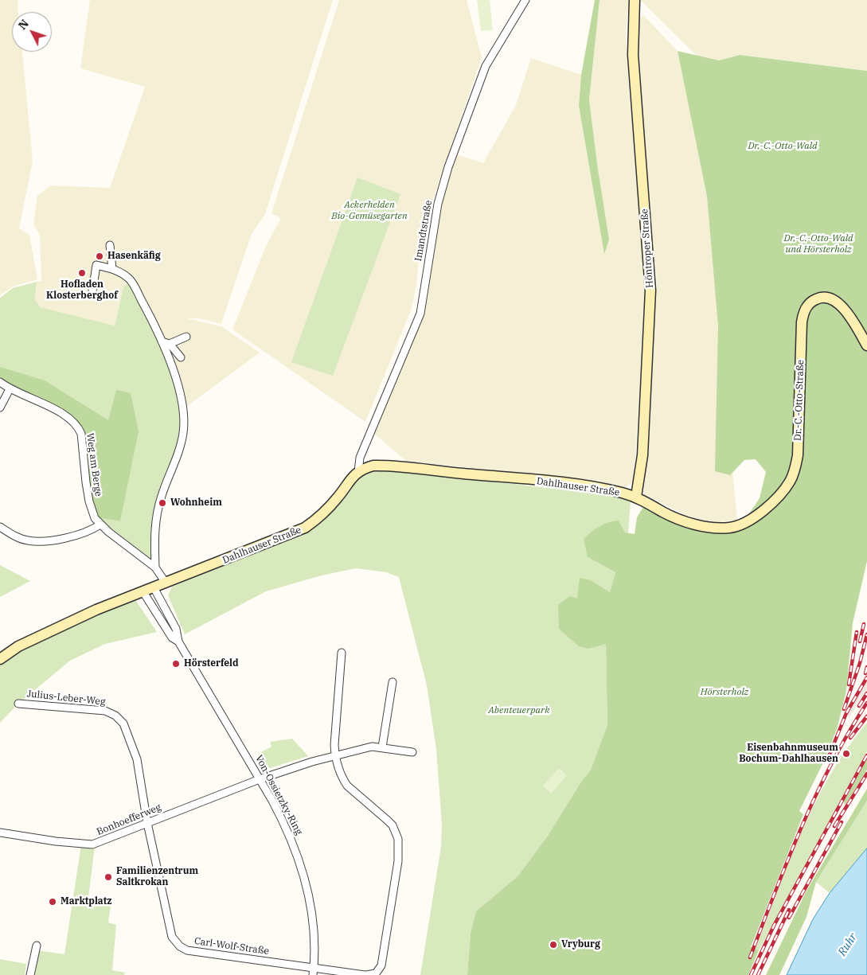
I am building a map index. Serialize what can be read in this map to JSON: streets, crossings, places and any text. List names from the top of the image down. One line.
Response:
{"streets":{"street":["Imandtstraße","Höntroper Straße","Dr.-C.-Otto-Straße","Weg am Berge","Dahlhauser Straße","Julius-Leber-Weg","Von-Ossietzky-Ring","Bonhoefferweg","Carl-Wolf-Straße"]},"crossings":[["Imandtstraße","Dahlhauser Straße"],["Höntroper Straße","Dr.-C.-Otto-Straße"],["Höntroper Straße","Dahlhauser Straße"],["Dr.-C.-Otto-Straße","Dahlhauser Straße"],["Weg am Berge","Dahlhauser Straße"],["Dahlhauser Straße","Von-Ossietzky-Ring"],["Julius-Leber-Weg","Bonhoefferweg"],["Julius-Leber-Weg","Carl-Wolf-Straße"],["Von-Ossietzky-Ring","Bonhoefferweg"],["Von-Ossietzky-Ring","Carl-Wolf-Straße"],["Bonhoefferweg","Carl-Wolf-Straße"]],"water":["Ruhr"],"parks":["Dr.-C.-Otto-Wald","Ackerhelden Bio-Gemüsegarten","Dr.-C.-Otto-Wald und Hörsterholz","Hörsterholz","Abenteuerpark"],"places":["Hasenkäfig","Hofladen Klosterberghof","Wohnheim","Hörsterfeld","Eisenbahnmuseum Bochum-Dahlhausen","Familienzentrum Saltkrokan","Marktplatz","Vryburg"],"north":"top left"}
